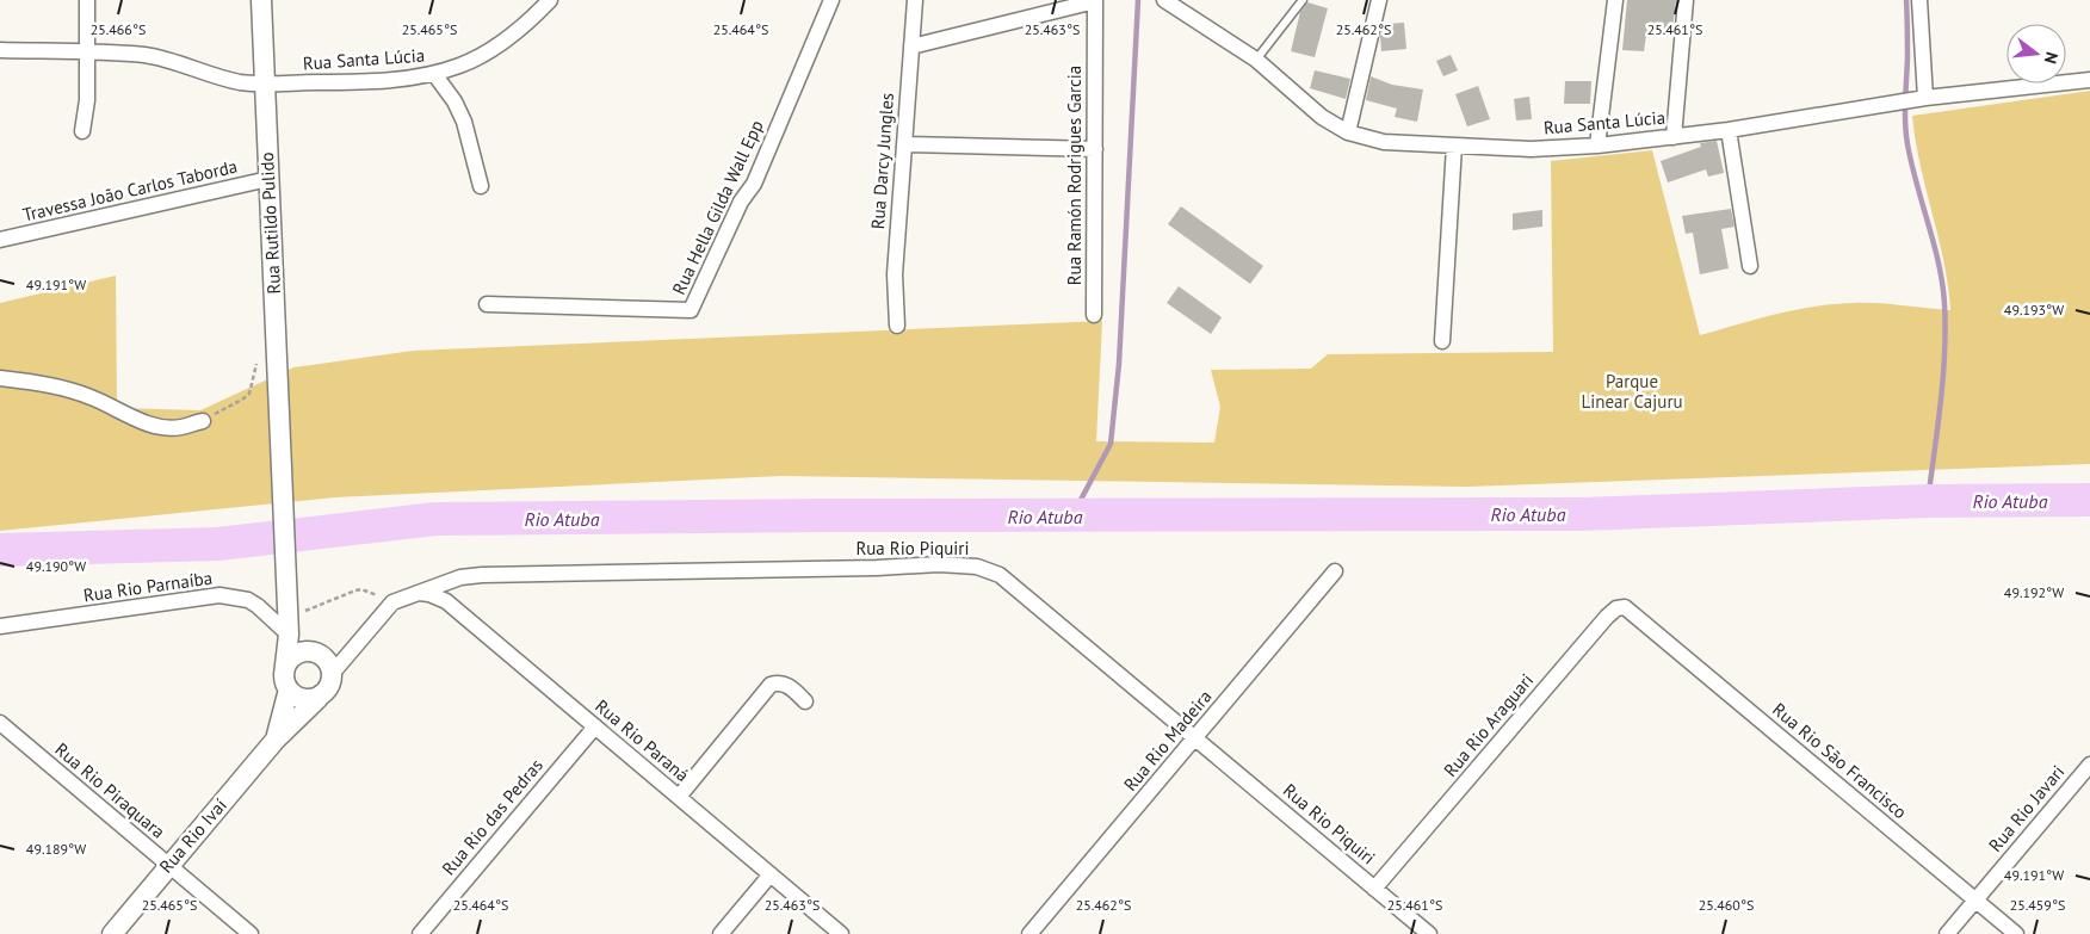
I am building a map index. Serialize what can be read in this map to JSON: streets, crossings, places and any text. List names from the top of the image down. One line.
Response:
{"streets":{"street":["Rua Santa Lúcia","Rua Darcy Jungles","Rua Ramón Rodrigues Garcia","Travessa João Carlos Taborda","Rua Hella Gilda Wall Epp","Rua Rutildo Pulido","Rua Rio Piquiri","Rua Rio Parnaíba","Rua Rio Araguari","Rua Rio Paraná","Rua Rio Madeira","Rua Rio São Francisco","Rua Rio Piraquara","Rua Rio Javari","Rua Rio das Pedras","Rua Rio Ivaí"]},"crossings":[["Rua Santa Lúcia","Rua Rutildo Pulido"],["Travessa João Carlos Taborda","Rua Rutildo Pulido"],["Rua Rutildo Pulido","Rua Rio Parnaíba"],["Rua Rutildo Pulido","Rua Rio Ivaí"],["Rua Rio Piquiri","Rua Rio Araguari"],["Rua Rio Piquiri","Rua Rio Paraná"],["Rua Rio Piquiri","Rua Rio Madeira"],["Rua Rio Parnaíba","Rua Rio Ivaí"],["Rua Rio Araguari","Rua Rio São Francisco"],["Rua Rio Paraná","Rua Rio das Pedras"],["Rua Rio São Francisco","Rua Rio Javari"],["Rua Rio Piraquara","Rua Rio Ivaí"]],"water":["Rio Atuba"],"parks":["Parque Linear Cajuru"],"north":"right","coordinates":["25.466°S","25.465°S","25.464°S","25.463°S","25.462°S","25.461°S","49.191°W","49.193°W","49.190°W","49.192°W","49.189°W","25.460°S","25.459°S"]}
